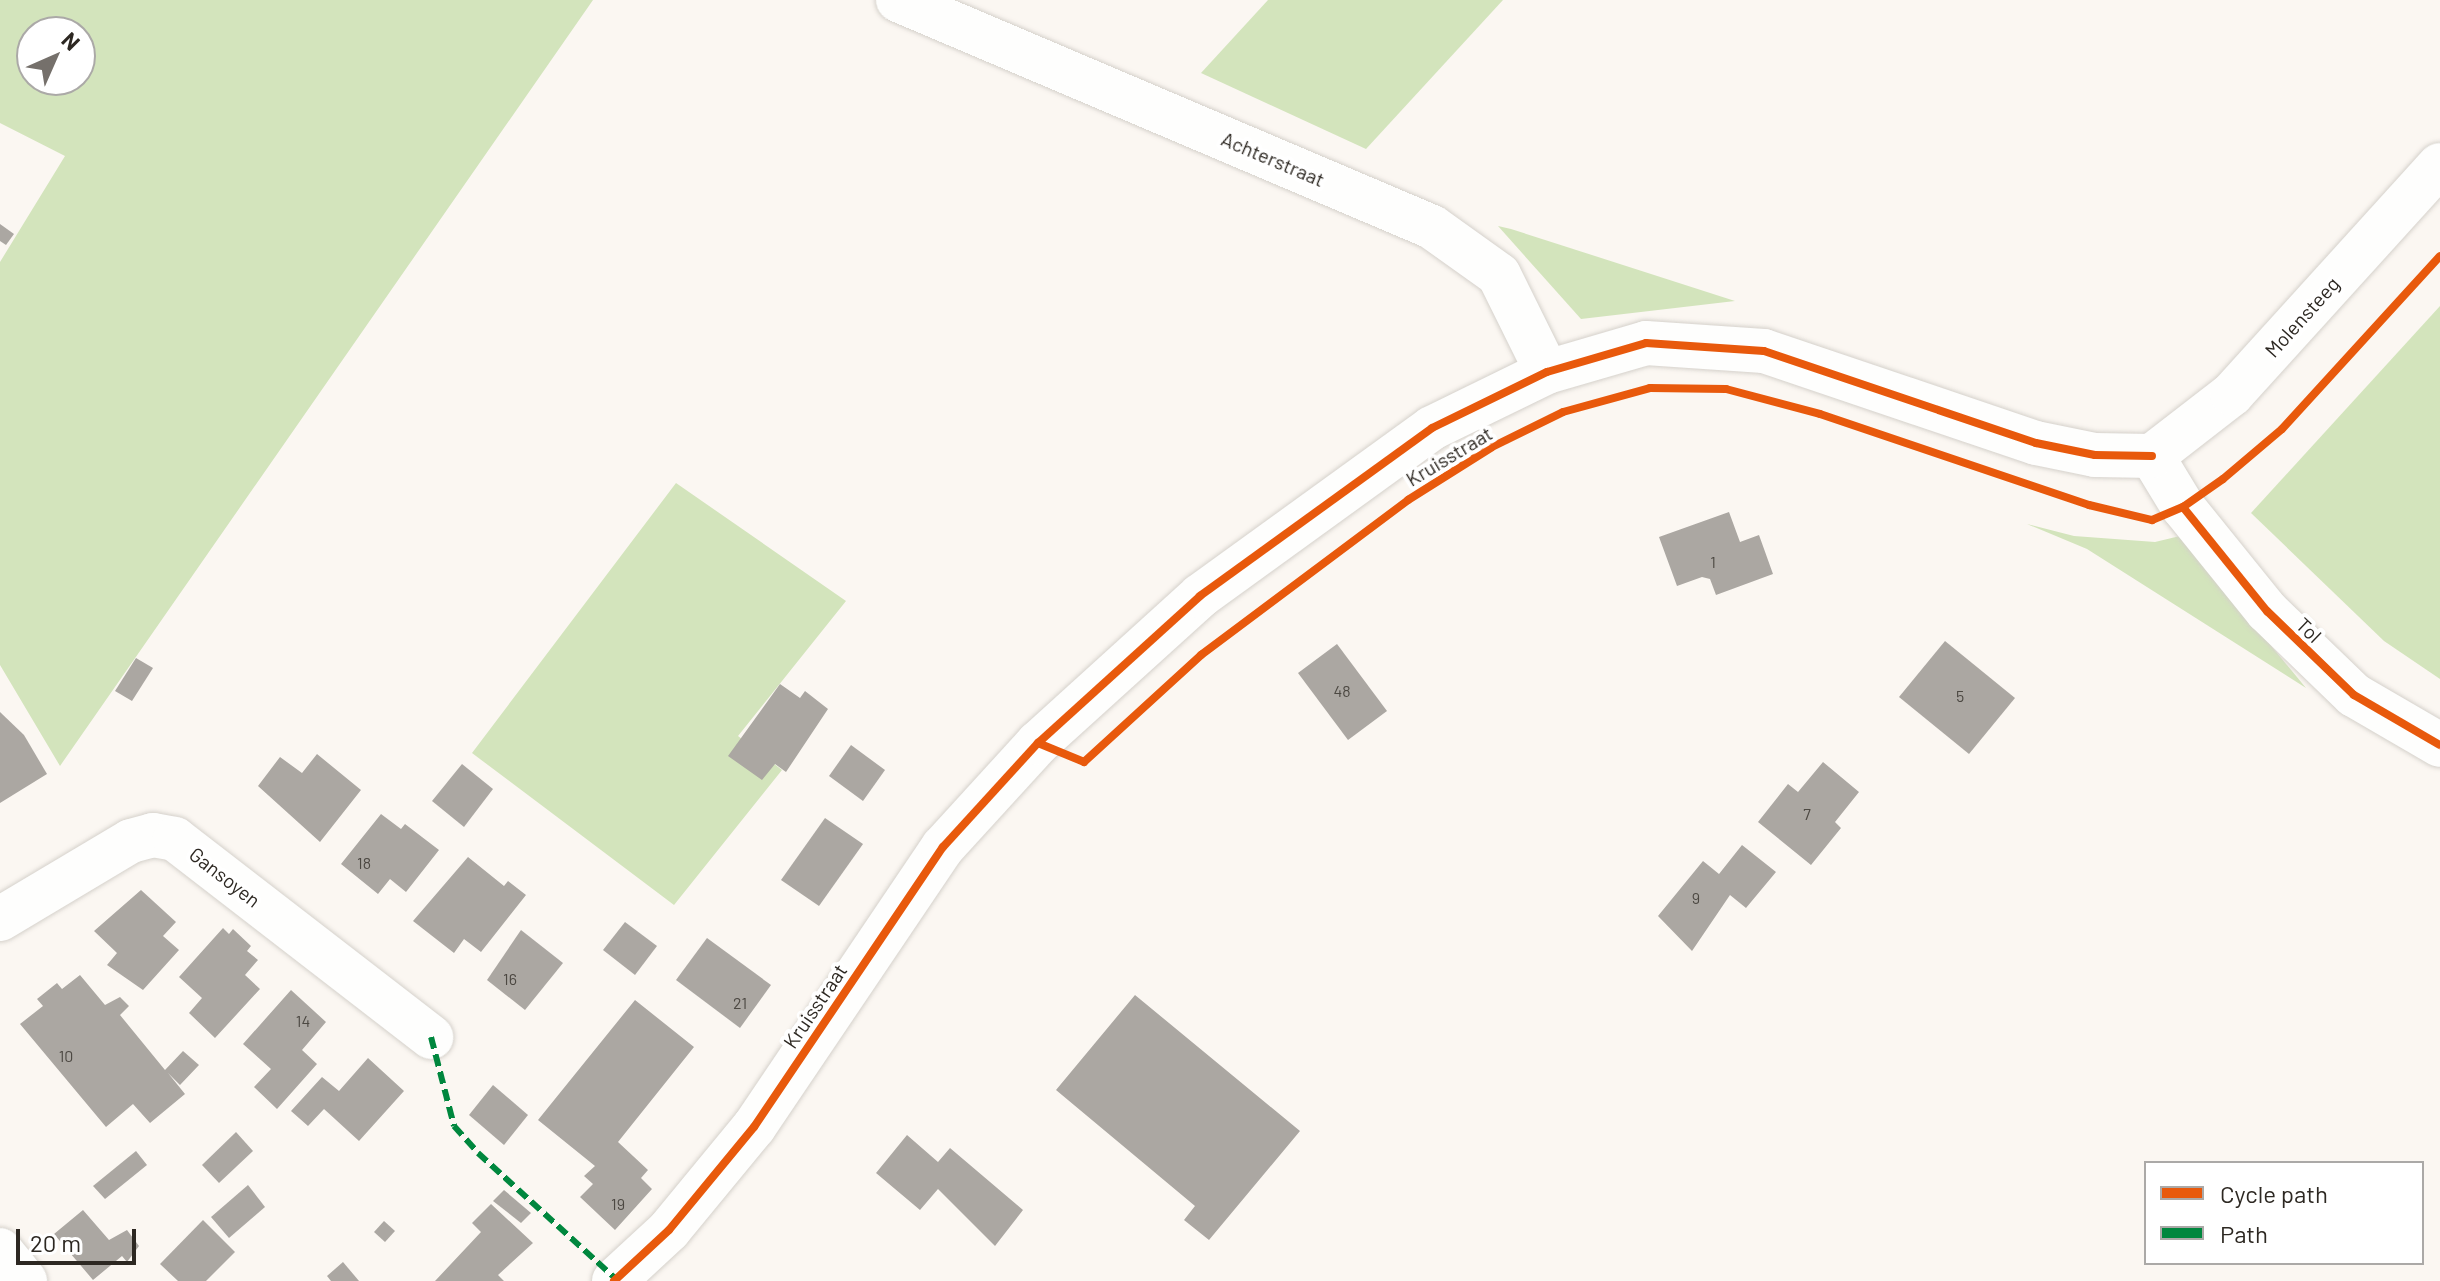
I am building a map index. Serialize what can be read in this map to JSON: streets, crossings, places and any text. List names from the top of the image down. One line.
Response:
{"streets":{"street":["Achterstraat","Molensteeg","Kruisstraat","Tol","Gansoyen"]},"crossings":[["Achterstraat","Kruisstraat"],["Molensteeg","Kruisstraat"],["Molensteeg","Tol"],["Kruisstraat","Tol"]],"house_numbers":["1","48","5","7","18","9","16","21","14","10","19"],"legend":["Cycle path","Path"],"scale_bar":"20 m","north":"top right"}
